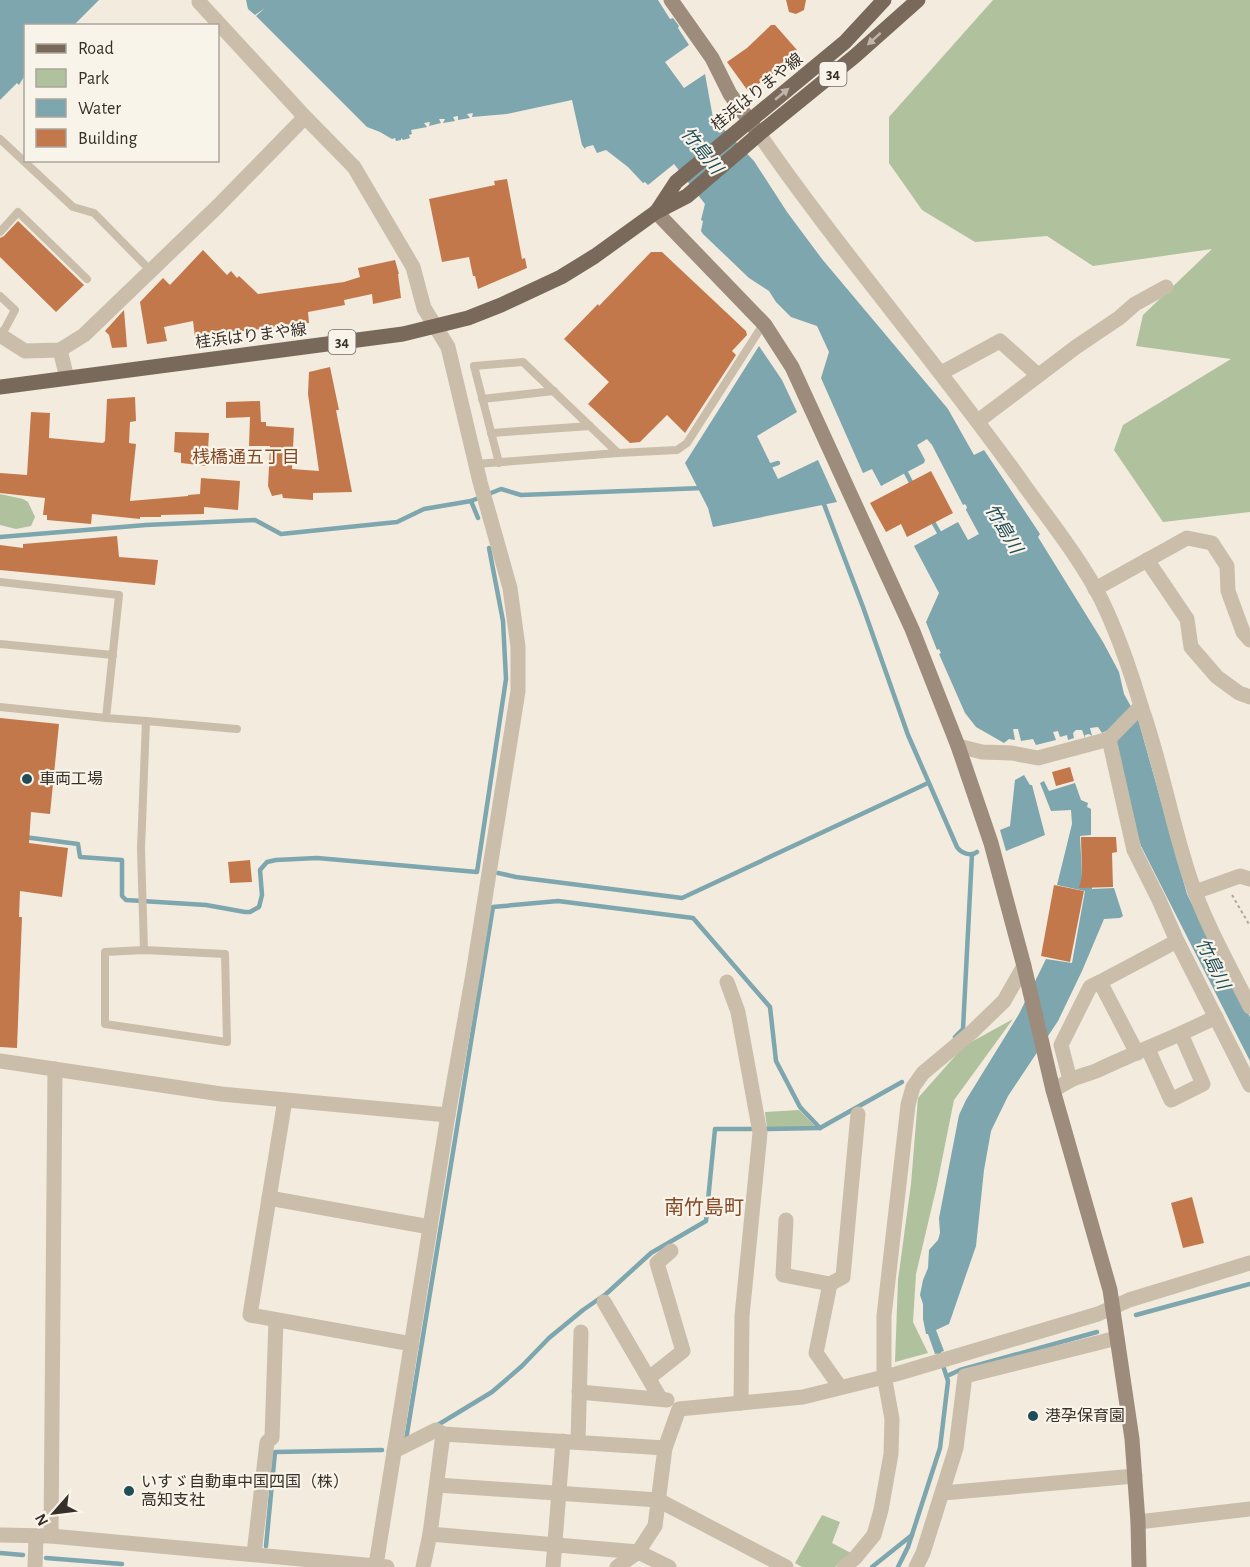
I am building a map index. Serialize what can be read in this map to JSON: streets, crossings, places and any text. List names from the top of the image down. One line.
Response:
{"streets":{"main road":["34","桂浜はりまや線"]},"districts":["桟橋通五丁目","南竹島町"],"water":["竹島川"],"places":["車両工場","港孕保育園","いすゞ自動車中国四国（株） 高知支社"],"legend":["Road","Park","Water","Building"],"north":"bottom left"}
